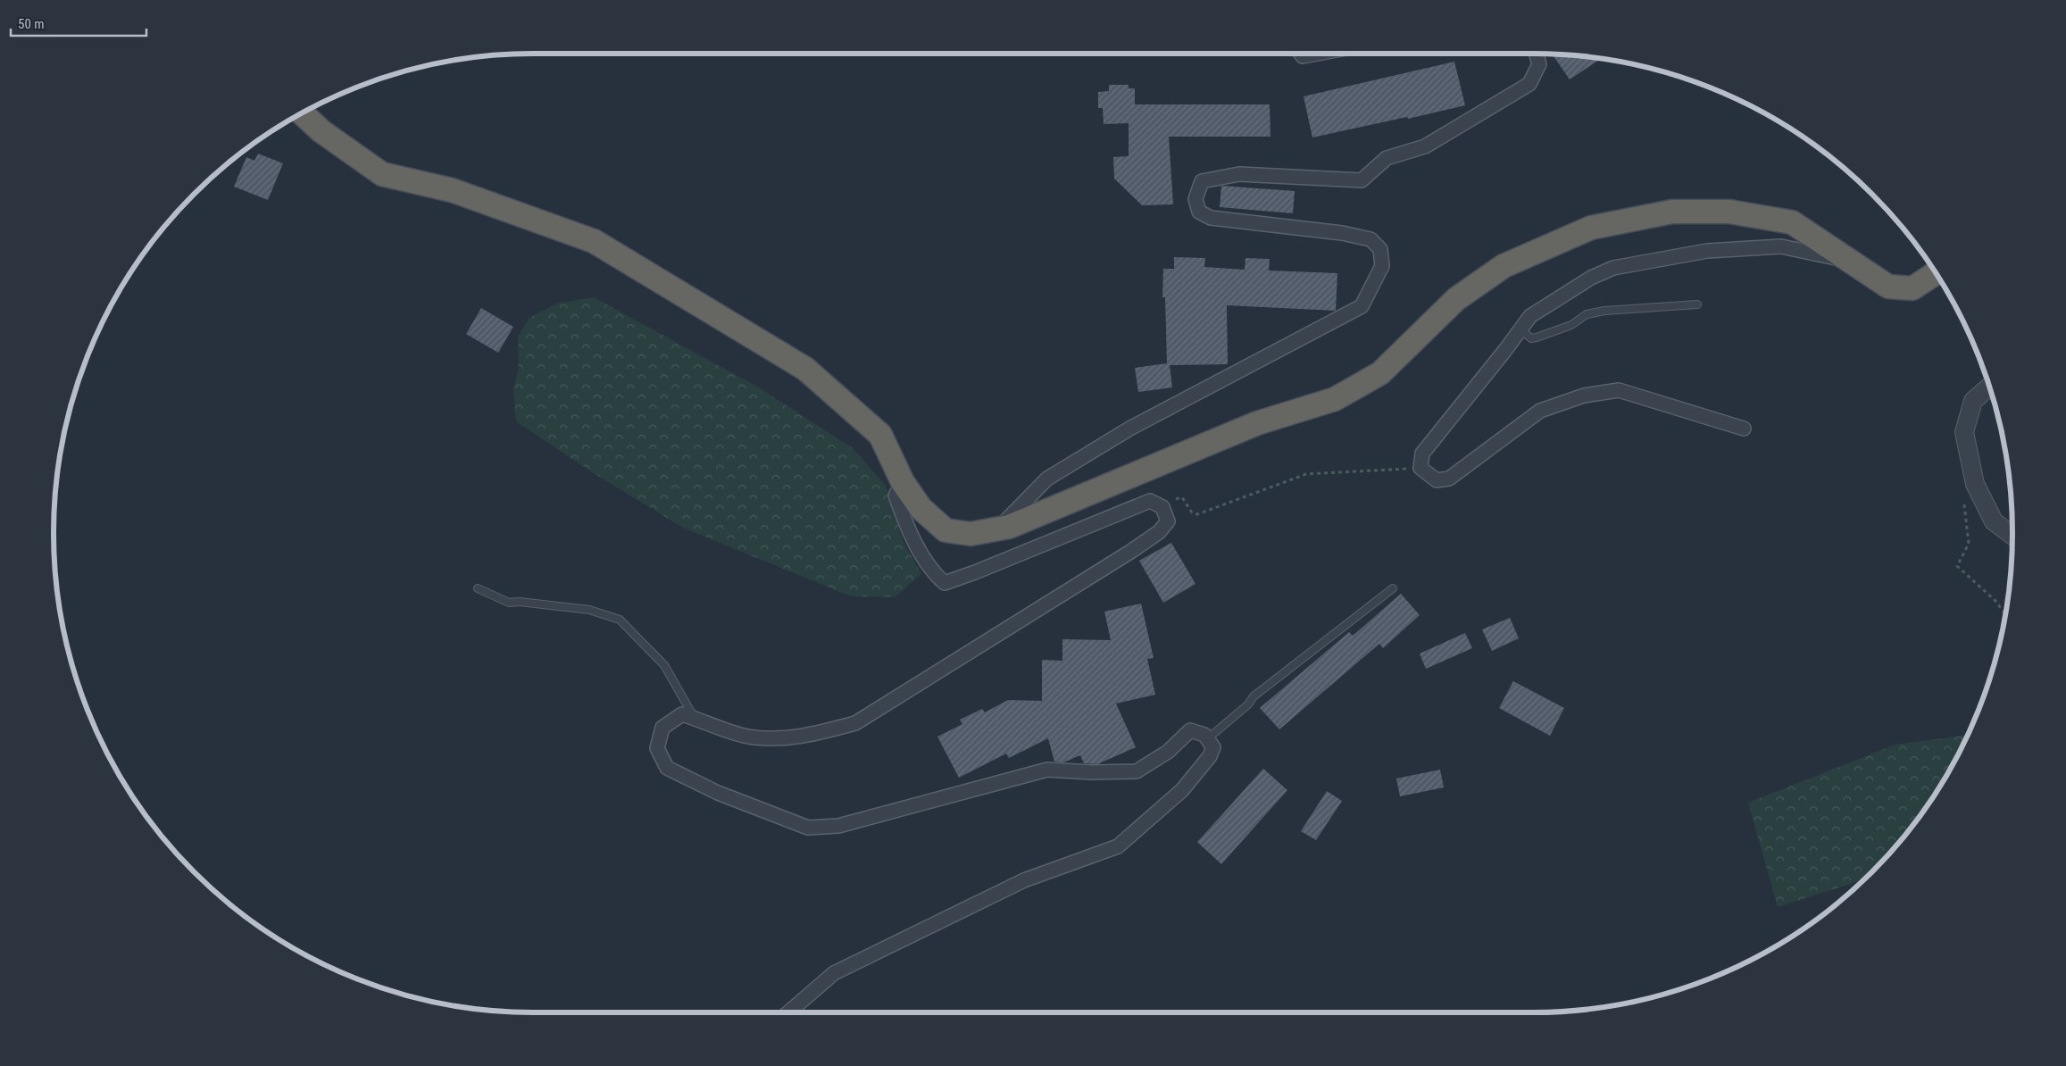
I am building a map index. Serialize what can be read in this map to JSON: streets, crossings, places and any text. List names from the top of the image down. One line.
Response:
{"scale_bar":"50 m"}
